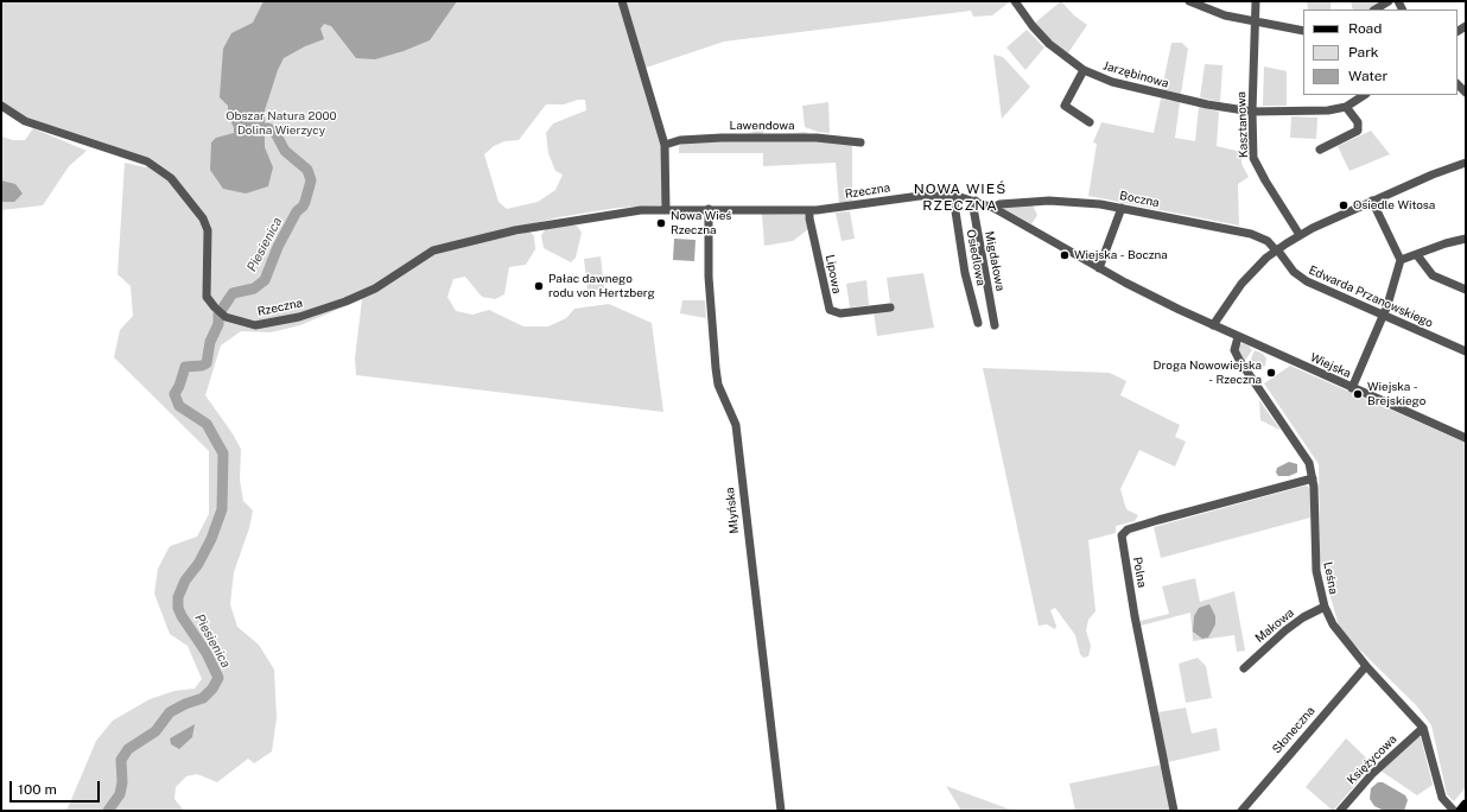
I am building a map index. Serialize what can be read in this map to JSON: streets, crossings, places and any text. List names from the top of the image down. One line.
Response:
{"streets":{"street":["Jarzębinowa","Kasztanowa","Lawendowa","Rzeczna","Boczna","Osiedlowa","Migdałowa","Lipowa","Edwarda Przanowskiego","Wiejska","Młyńska","Polna","Leśna","Makowa","Słoneczna","Księżycowa"]},"crossings":[["Jarzębinowa","Kasztanowa"],["Rzeczna","Boczna"],["Rzeczna","Osiedlowa"],["Rzeczna","Migdałowa"],["Rzeczna","Lipowa"],["Rzeczna","Wiejska"],["Rzeczna","Młyńska"],["Boczna","Edwarda Przanowskiego"],["Wiejska","Leśna"],["Polna","Leśna"],["Leśna","Makowa"],["Leśna","Słoneczna"],["Leśna","Księżycowa"]],"districts":["NOWA WIEŚ RZECZNA"],"water":["Piesienica"],"parks":["Obszar Natura 2000 Dolina Wierzycy"],"places":["Osiedle Witosa","Nowa Wieś Rzeczna","Wiejska - Boczna","Pałac dawnego rodu von Hertzberg","Droga Nowowiejska - Rzeczna","Wiejska - Brejskiego"],"legend":["Road","Park","Water"],"scale_bar":"100 m"}
